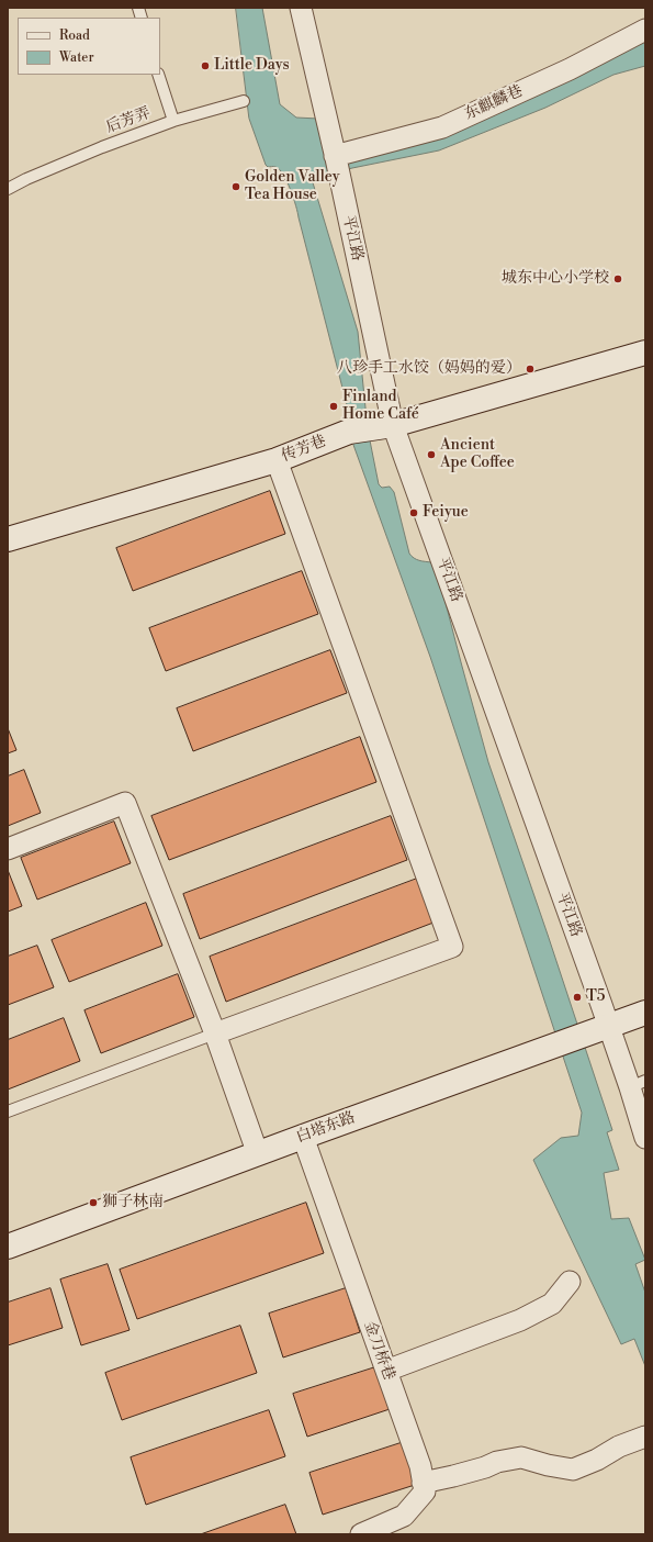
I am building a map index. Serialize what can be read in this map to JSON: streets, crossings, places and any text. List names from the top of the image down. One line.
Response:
{"streets":{"main road":["传芳巷","白塔东路"],"street":["东麒麟巷","平江路","金刀桥巷"],"lane":["后芳弄"]},"crossings":[["东麒麟巷","平江路"],["平江路","传芳巷"],["平江路","白塔东路"],["白塔东路","金刀桥巷"]],"places":["Little Days","Golden Valley Tea House","城东中心小学校","八珍手工水饺（妈妈的爱）","Finland Home Café","Ancient Ape Coffee","Feiyue","T5","狮子林南"],"legend":["Road","Water"]}
